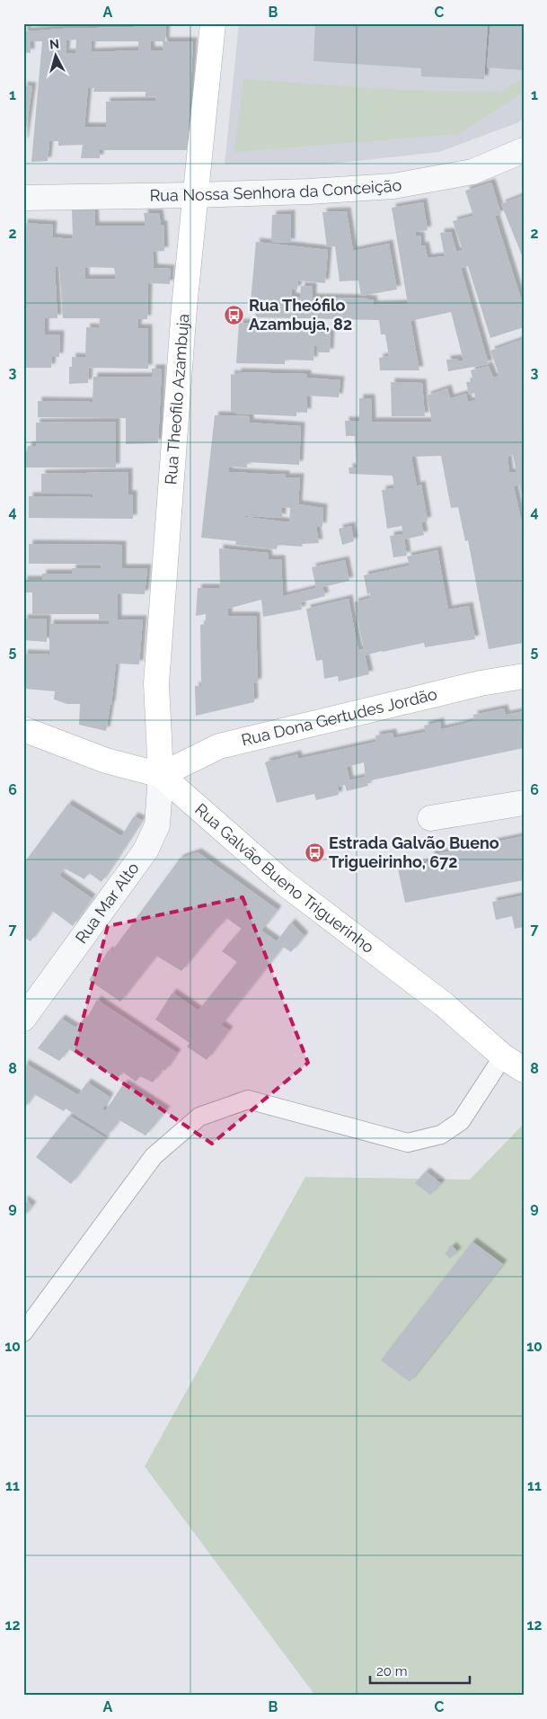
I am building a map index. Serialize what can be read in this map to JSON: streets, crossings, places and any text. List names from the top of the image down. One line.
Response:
{"streets":{"street":["Rua Nossa Senhora da Conceição","Rua Theofilo Azambuja","Rua Dona Gertudes Jordão","Rua Galvão Bueno Triguerinho","Rua Mar Alto"]},"crossings":[["Rua Nossa Senhora da Conceição","Rua Theofilo Azambuja"],["Rua Theofilo Azambuja","Rua Dona Gertudes Jordão"],["Rua Theofilo Azambuja","Rua Galvão Bueno Triguerinho"],["Rua Theofilo Azambuja","Rua Mar Alto"],["Rua Dona Gertudes Jordão","Rua Galvão Bueno Triguerinho"],["Rua Dona Gertudes Jordão","Rua Mar Alto"],["Rua Galvão Bueno Triguerinho","Rua Mar Alto"]],"places":{"bus stop":["Rua Theófilo Azambuja, 82","Estrada Galvão Bueno Trigueirinho, 672"]},"scale_bar":"20 m","north":"top","grid":{"columns":["A","B","C"],"rows":["1","2","3","4","5","6","7","8","9","10","11","12"]}}
